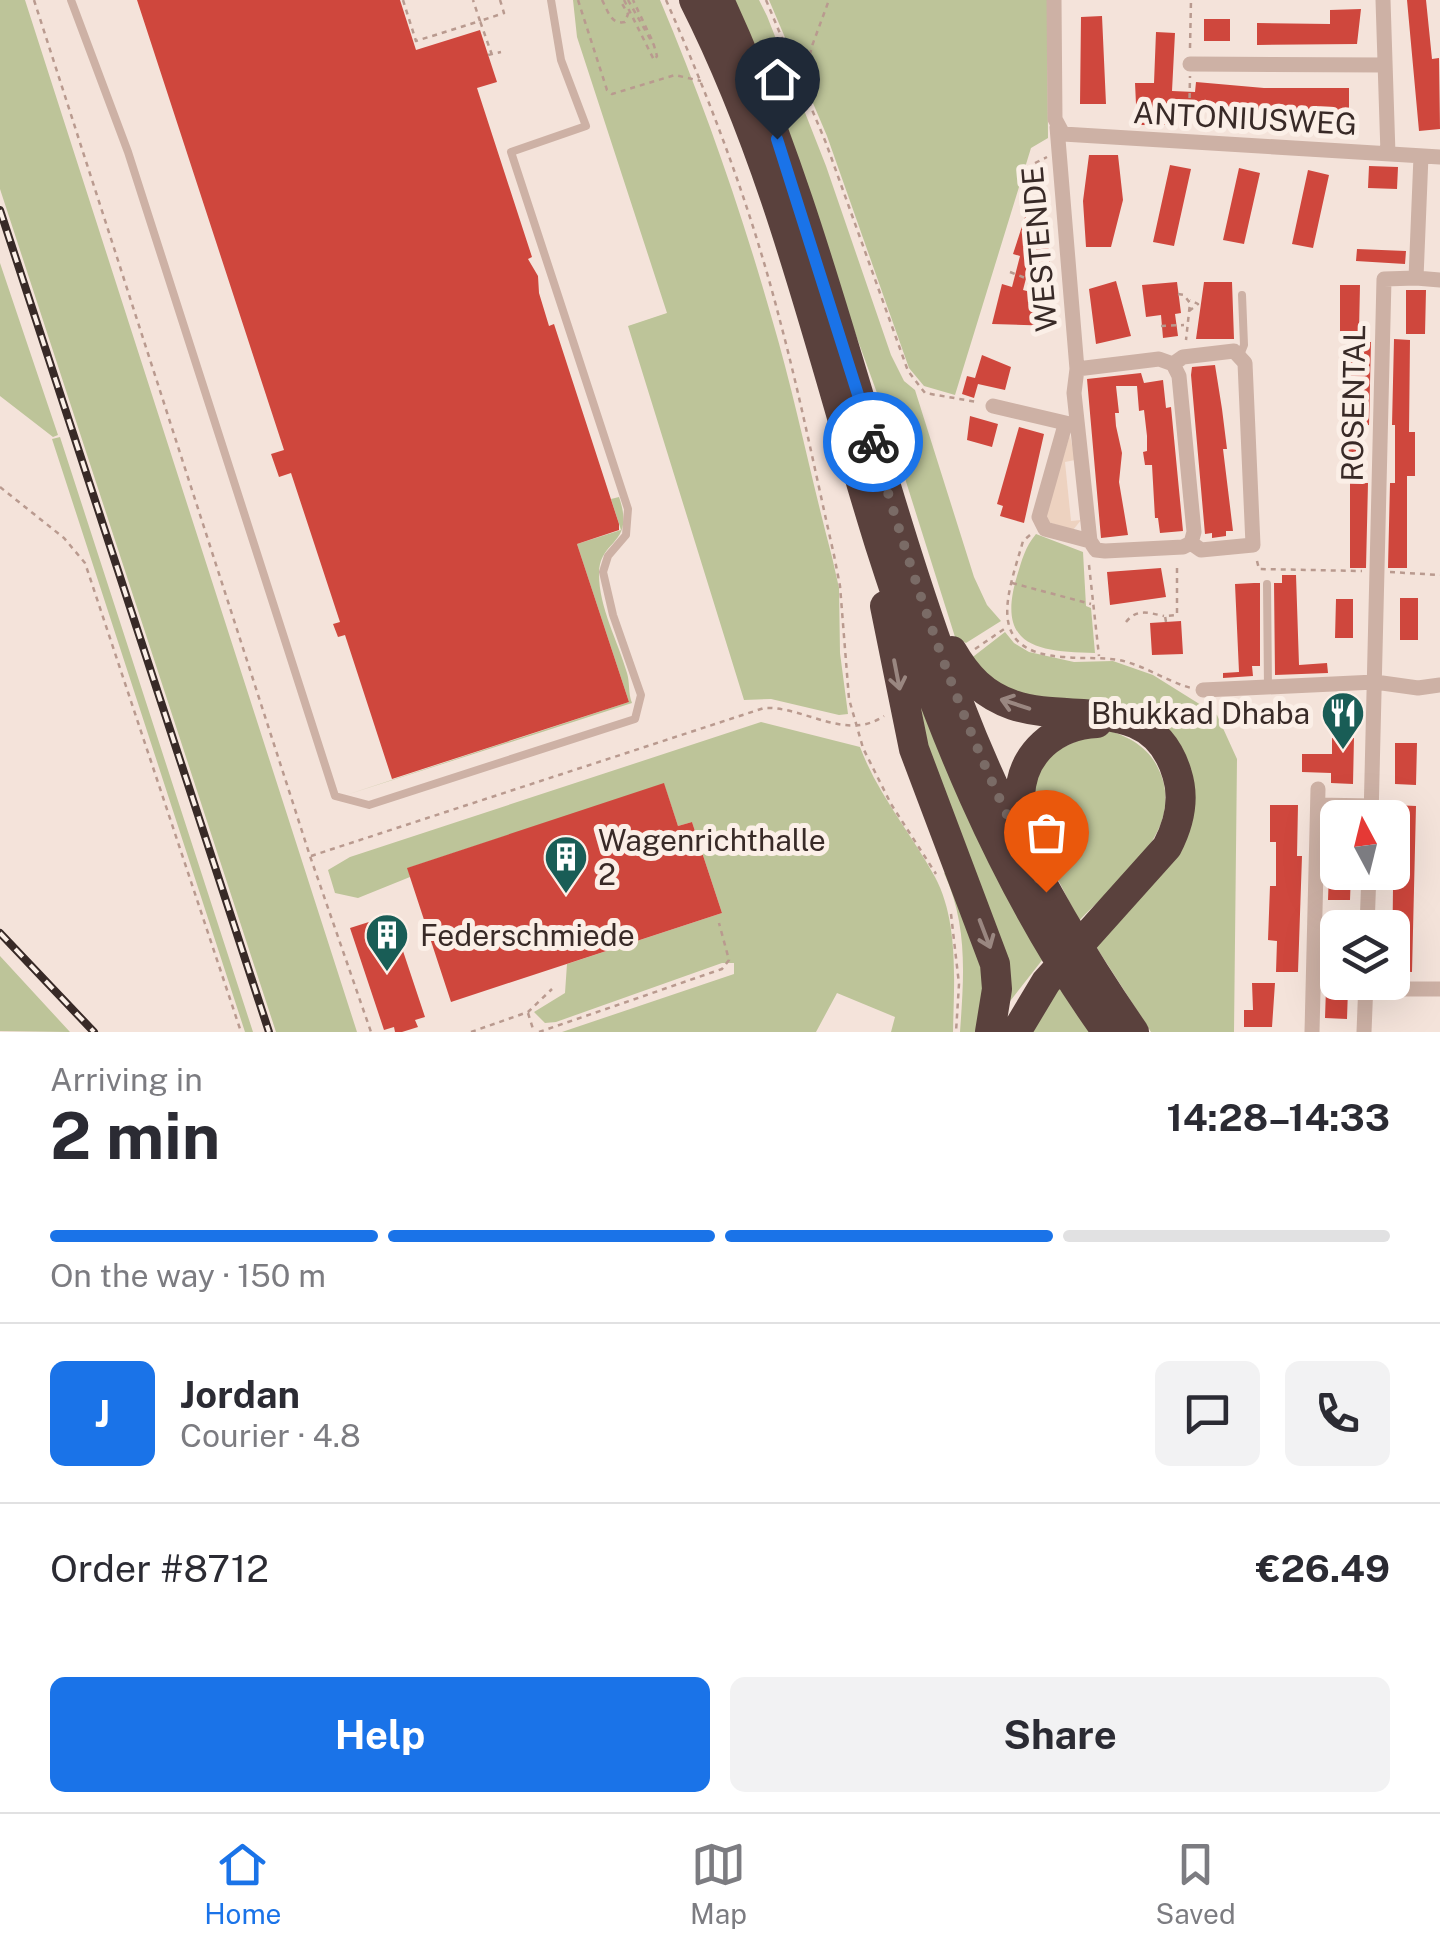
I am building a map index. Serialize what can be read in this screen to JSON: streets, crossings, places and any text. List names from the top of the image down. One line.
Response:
{"streets":{"street":["ANTONIUSWEG","WESTENDE","ROSENTAL"]},"crossings":[["ANTONIUSWEG","WESTENDE"]],"places":{"restaurant":["Bhukkad Dhaba"],"building":["Wagenrichthalle 2","Federschmiede"]},"north":"top","page":{"heading":["2 min","Arriving in","14:28–14:33"],"panel":["Jordan","Courier · 4.8","Order #8712","€26.49"],"bar":"On the way · 150 m","round":"J","buttons":["Help","Share"],"tabs":["Home","Map","Saved"]}}
